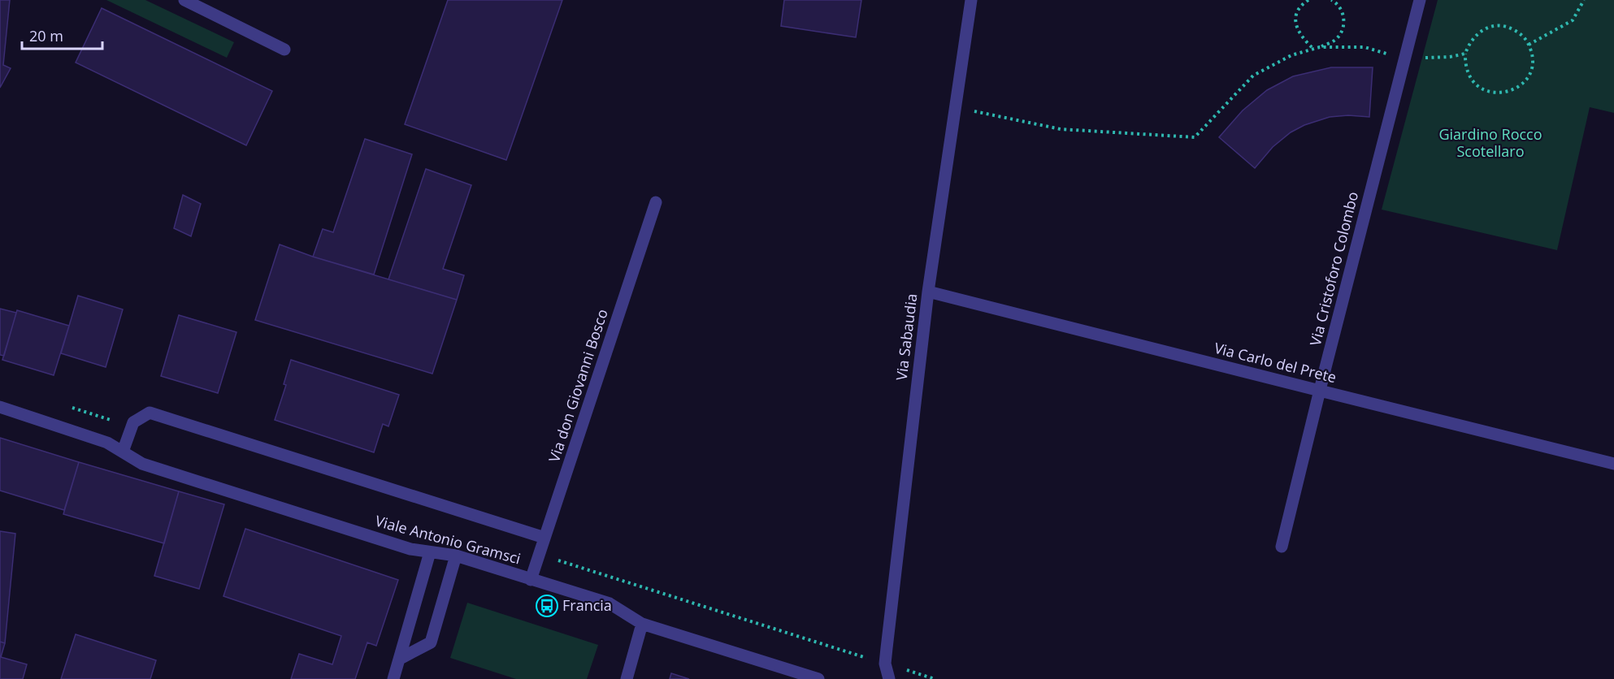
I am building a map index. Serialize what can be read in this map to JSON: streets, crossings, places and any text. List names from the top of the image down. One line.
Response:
{"streets":{"street":["Via Cristoforo Colombo","Via Sabaudia","Via Carlo del Prete","Via don Giovanni Bosco","Viale Antonio Gramsci"]},"crossings":[["Via Cristoforo Colombo","Via Carlo del Prete"],["Via Sabaudia","Via Carlo del Prete"],["Via don Giovanni Bosco","Viale Antonio Gramsci"]],"parks":["Giardino Rocco Scotellaro"],"places":{"bus stop":["Francia"]},"scale_bar":"20 m"}
